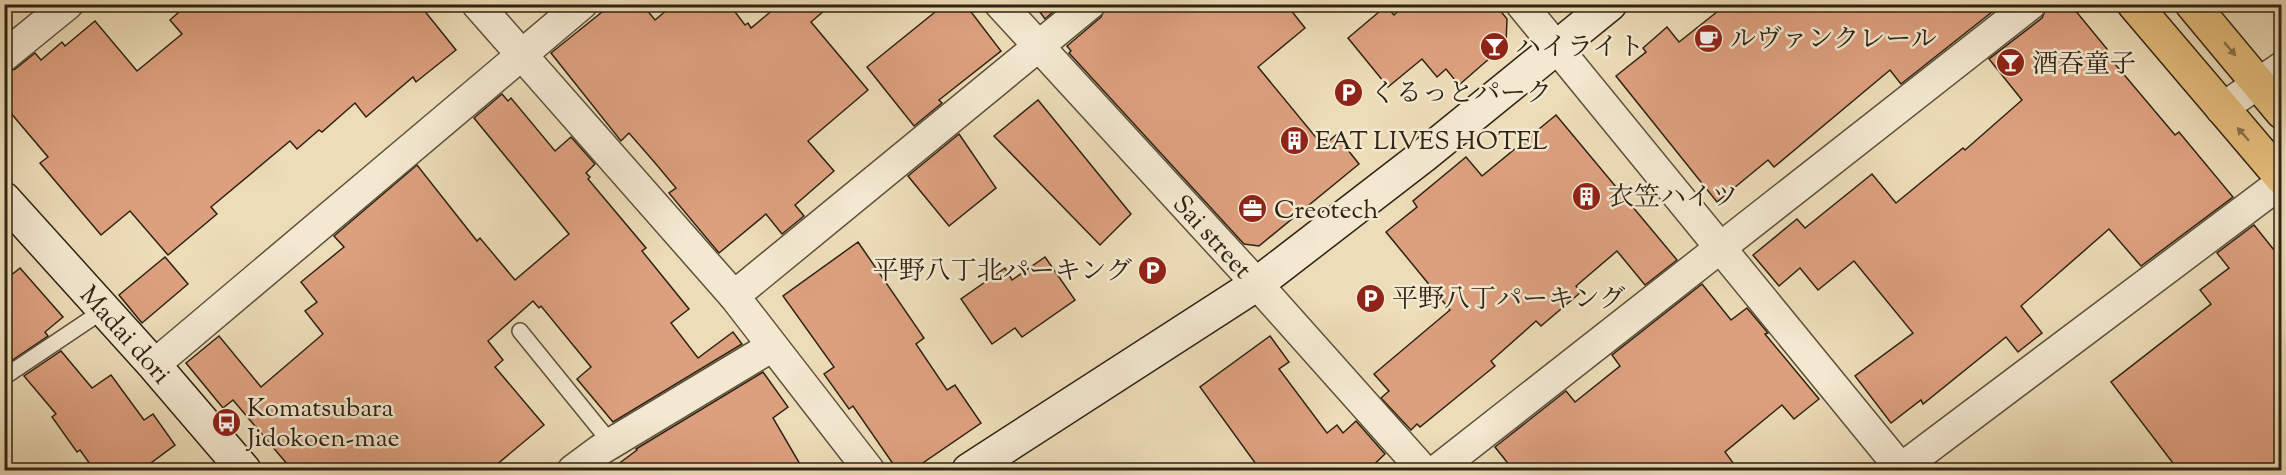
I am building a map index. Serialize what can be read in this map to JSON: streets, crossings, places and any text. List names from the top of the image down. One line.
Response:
{"streets":{"street":["Sai street","Madai dori"]},"places":{"cafe":["ルヴァンクレール"],"bar":["ハイライト","酒吞童子"],"parking":["くるっとパーク","平野八丁北パーキング","平野八丁パーキング"],"building":["EAT LIVES HOTEL","衣笠ハイツ"],"office":["Creotech"],"bus stop":["Komatsubara Jidokoen-mae"]}}
